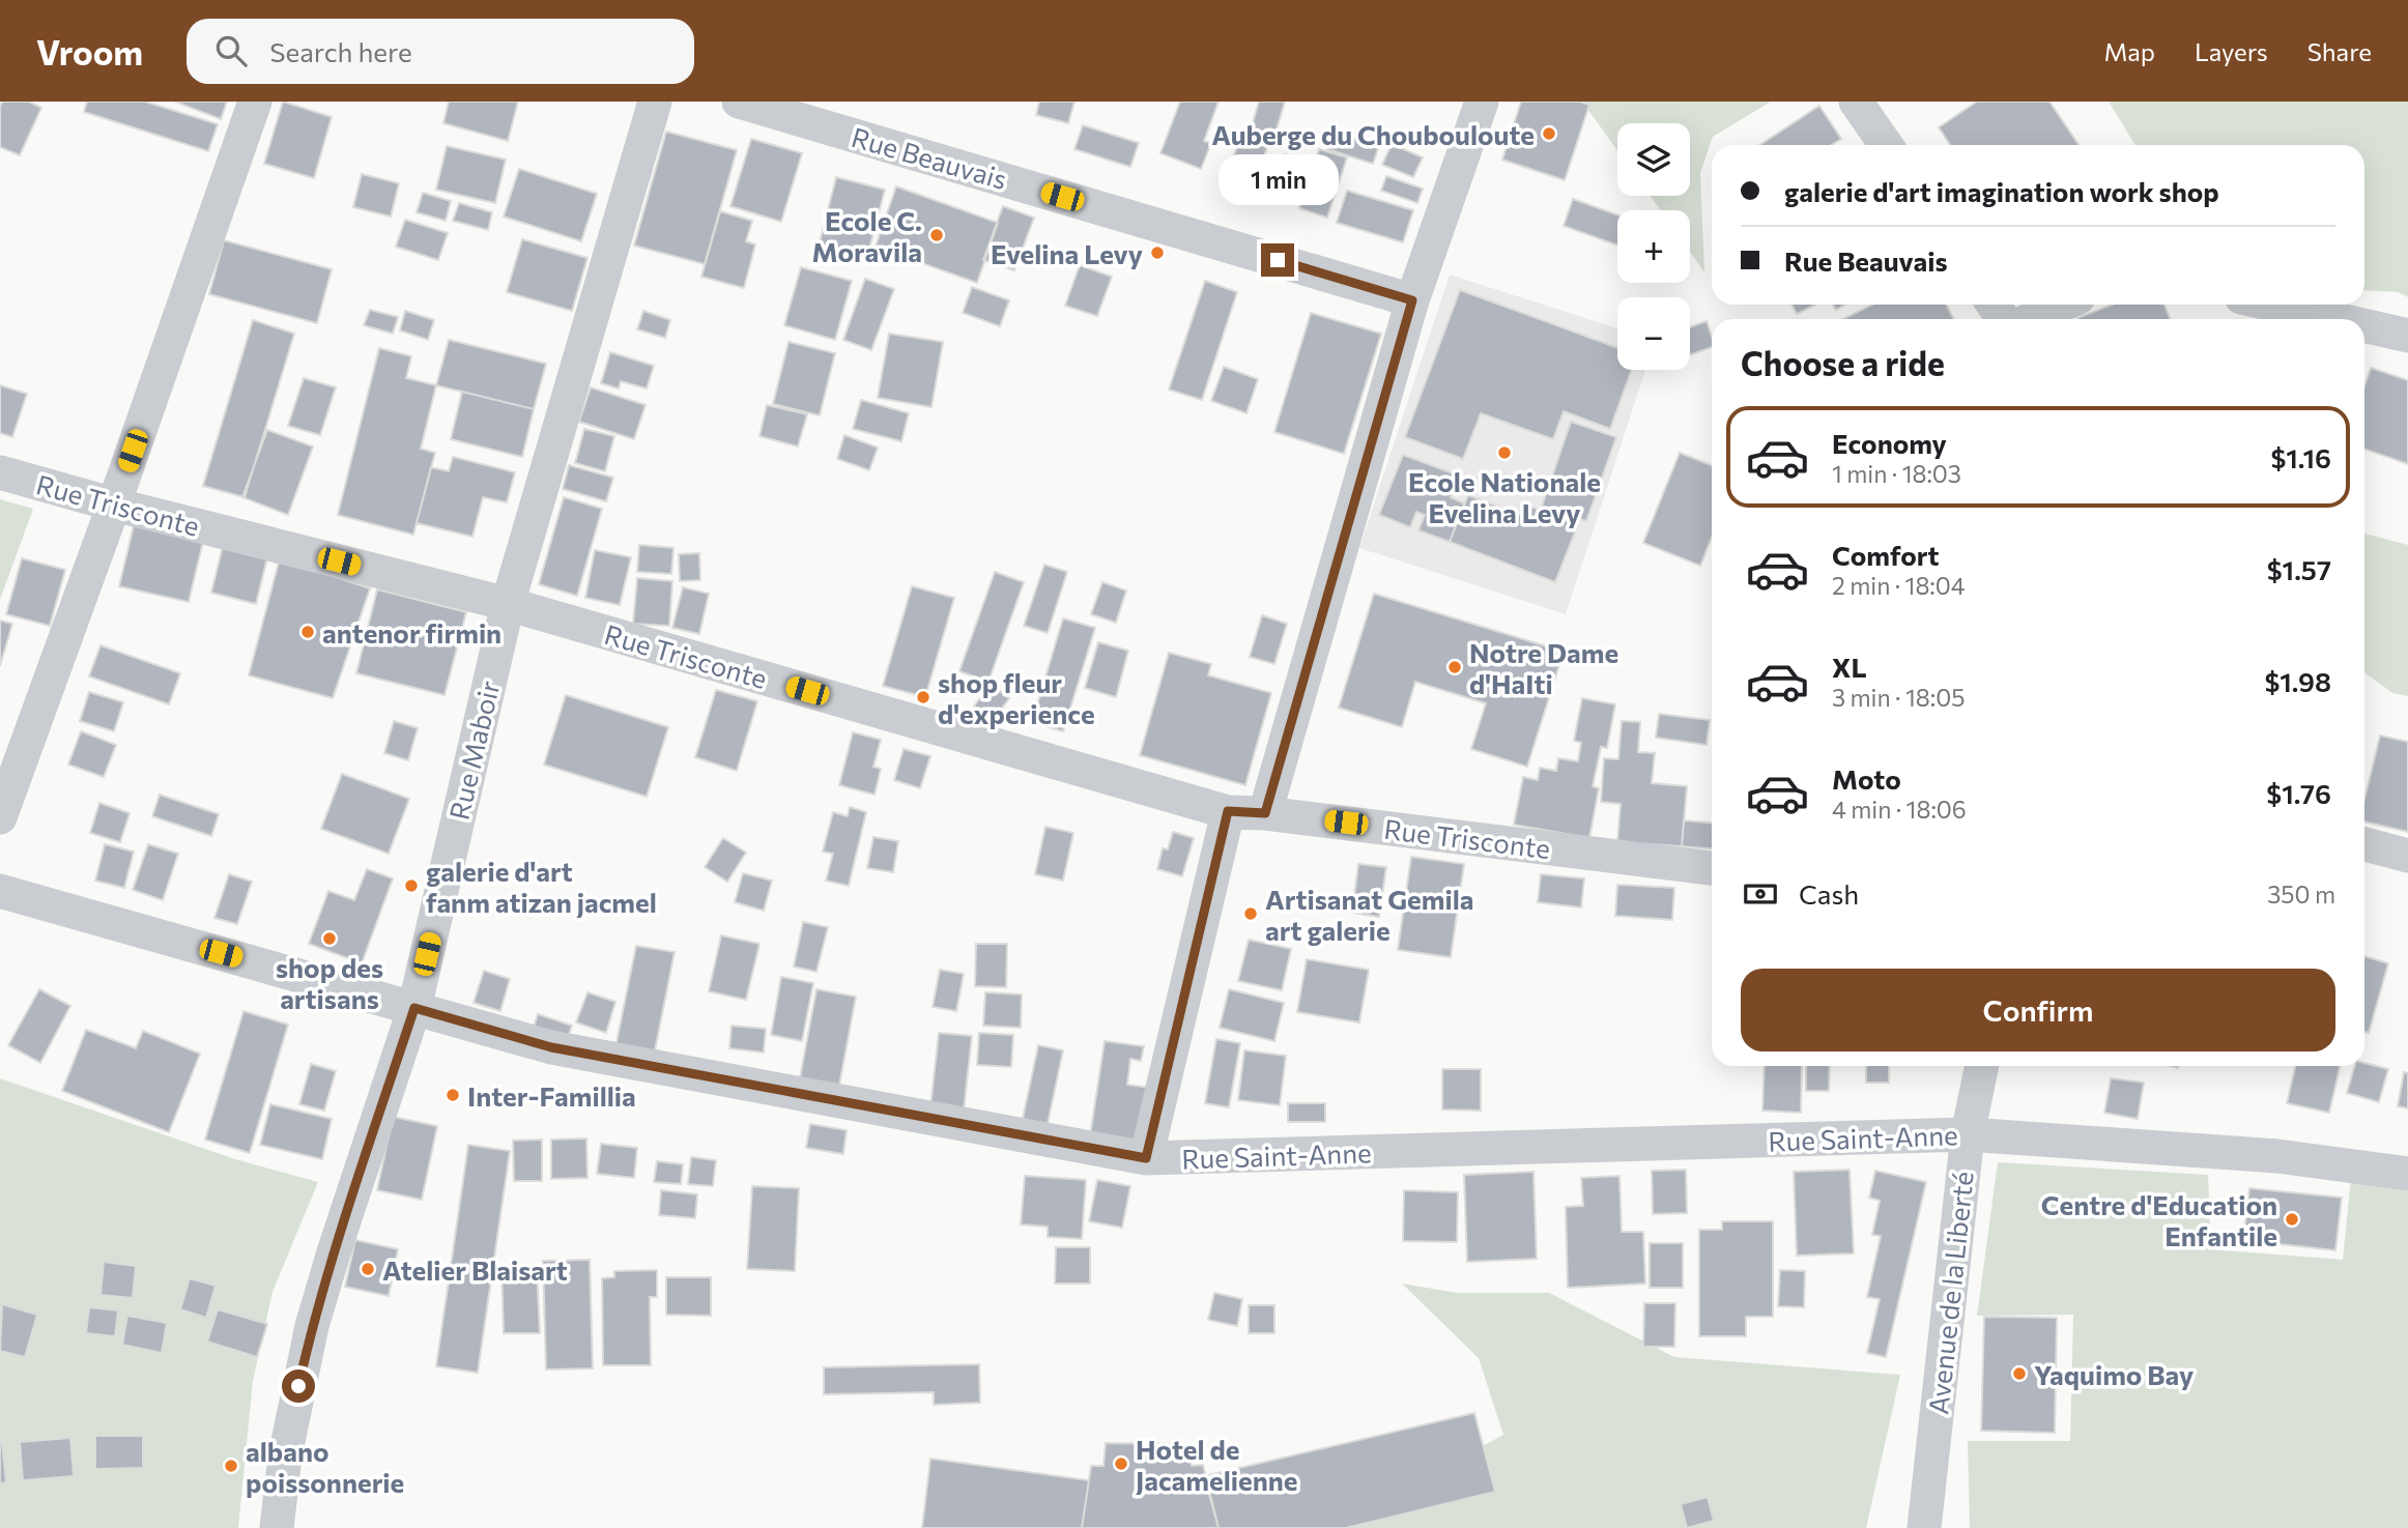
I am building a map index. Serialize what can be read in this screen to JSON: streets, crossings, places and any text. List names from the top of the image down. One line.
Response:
{"streets":{"street":["Rue Beauvais","Rue Trisconte","Rue Maboir","Rue Saint-Anne","Avenue de la Liberté"]},"crossings":[["Rue Trisconte","Rue Maboir"],["Rue Maboir","Rue Saint-Anne"],["Rue Saint-Anne","Avenue de la Liberté"]],"places":["Auberge du Choubouloute","Ecole C. Moravila","Evelina Levy","Ecole Nationale Evelina Levy","antenor firmin","Notre Dame d'HaIti","shop fleur d'experience","galerie d'art fanm atizan jacmel","Artisanat Gemila art galerie","shop des artisans","Inter-Famillia","Centre d'Education Enfantile","Atelier Blaisart","Yaquimo Bay","Hotel de Jacamelienne","albano poissonnerie"],"page":{"header":"Vroom","search":"Search here","nav":["Map","Layers","Share"],"map_buttons":["+","−"],"banner":["galerie d'art imagination work shop","Rue Beauvais"],"bubble":"1 min","heading":"Choose a ride","list":[{"name":"Economy","note":"1 min · 18:03","value":"$1.16"},{"name":"Comfort","note":"2 min · 18:04","value":"$1.57"},{"name":"XL","note":"3 min · 18:05","value":"$1.98"},{"name":"Moto","note":"4 min · 18:06","value":"$1.76"}],"pay":["Cash","350 m"],"buttons":"Confirm"}}
